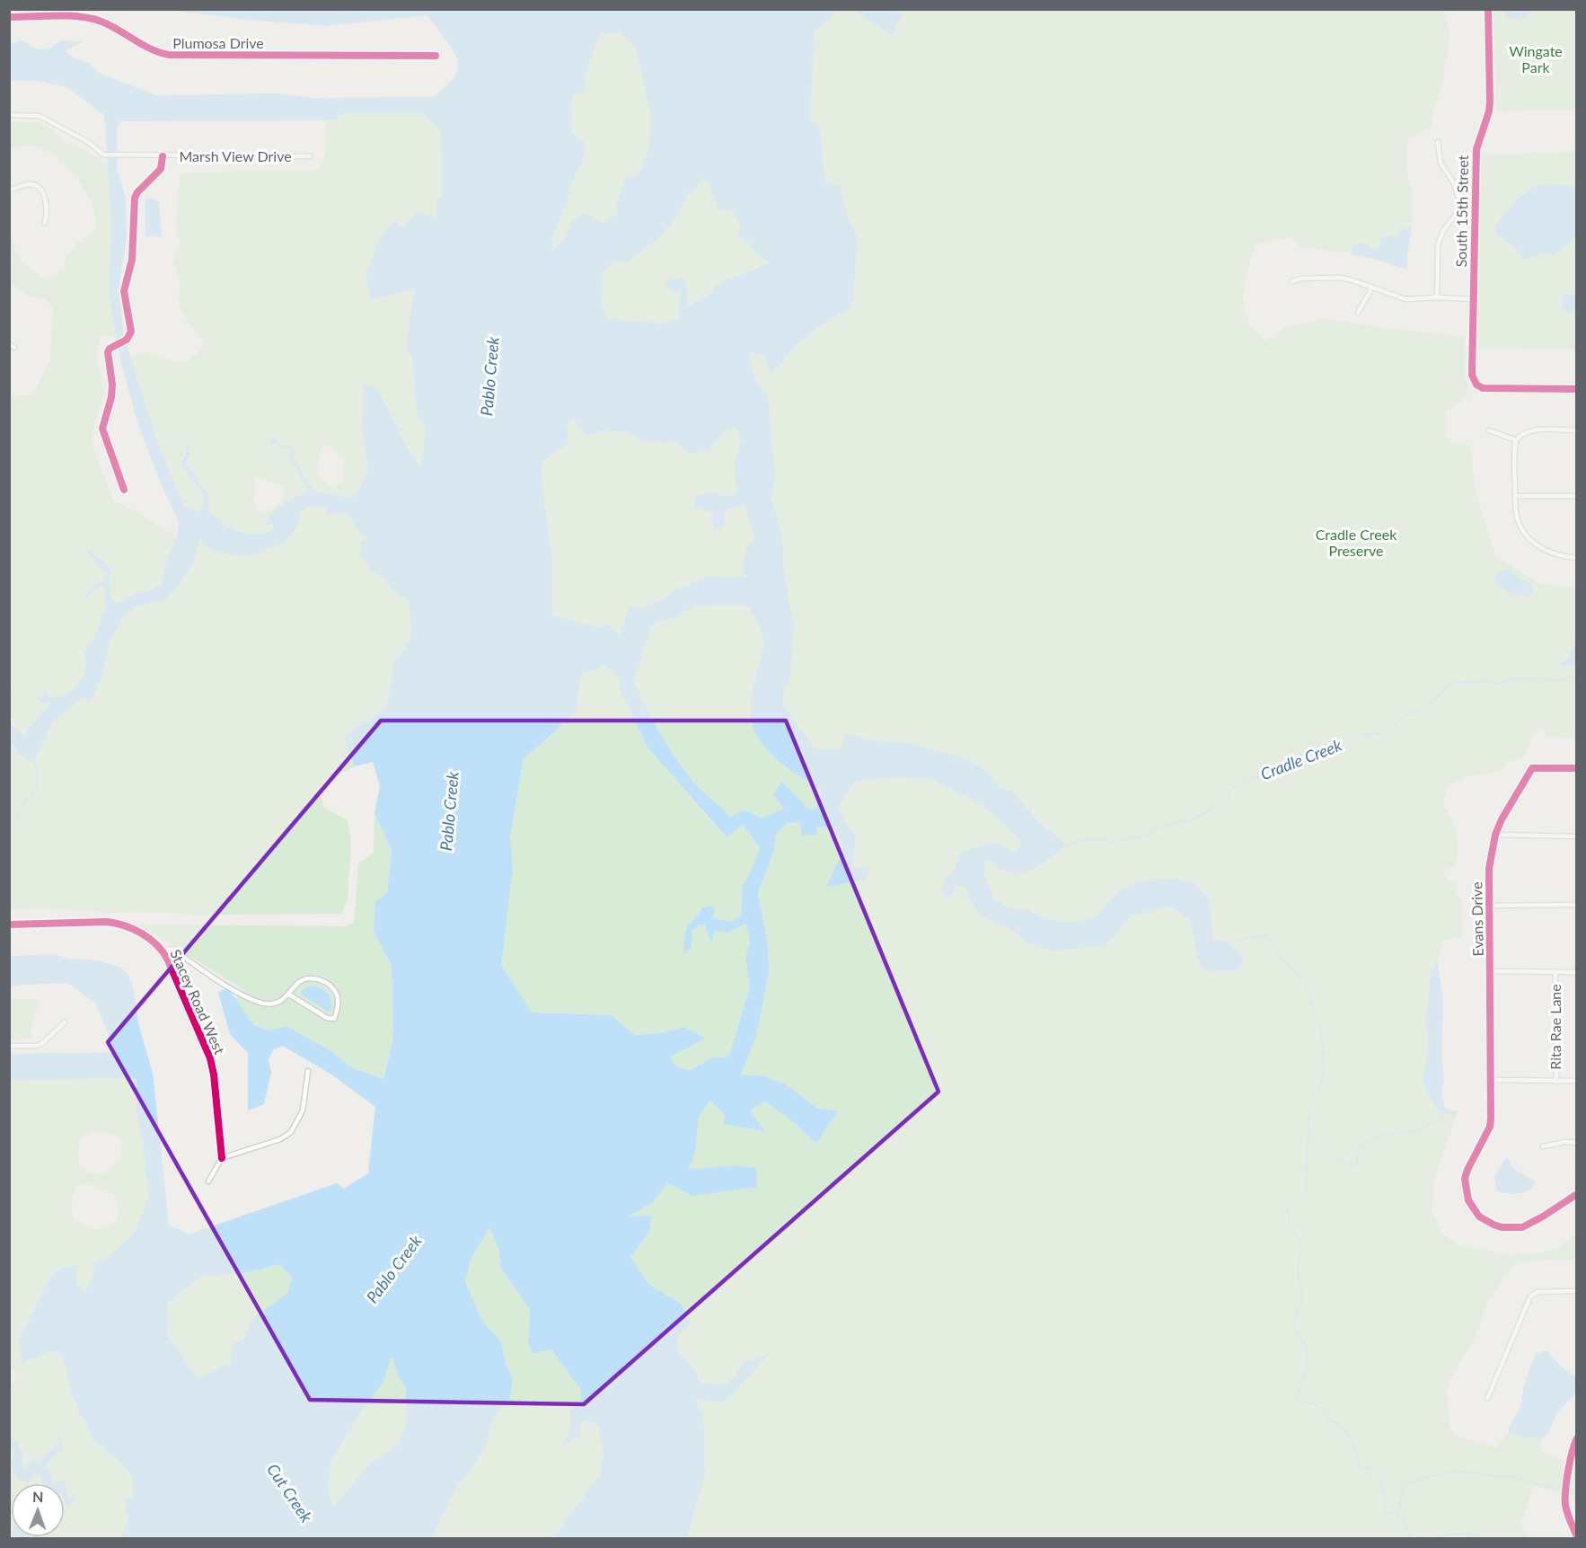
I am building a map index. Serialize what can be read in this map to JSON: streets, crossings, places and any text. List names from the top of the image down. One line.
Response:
{"streets":{"street":["Plumosa Drive","Marsh View Drive","South 15th Street","Evans Drive","Stacey Road West","Rita Rae Lane"]},"water":["Pablo Creek","Cradle Creek","Cut Creek"],"parks":["Wingate Park","Cradle Creek Preserve"],"north":"top"}
